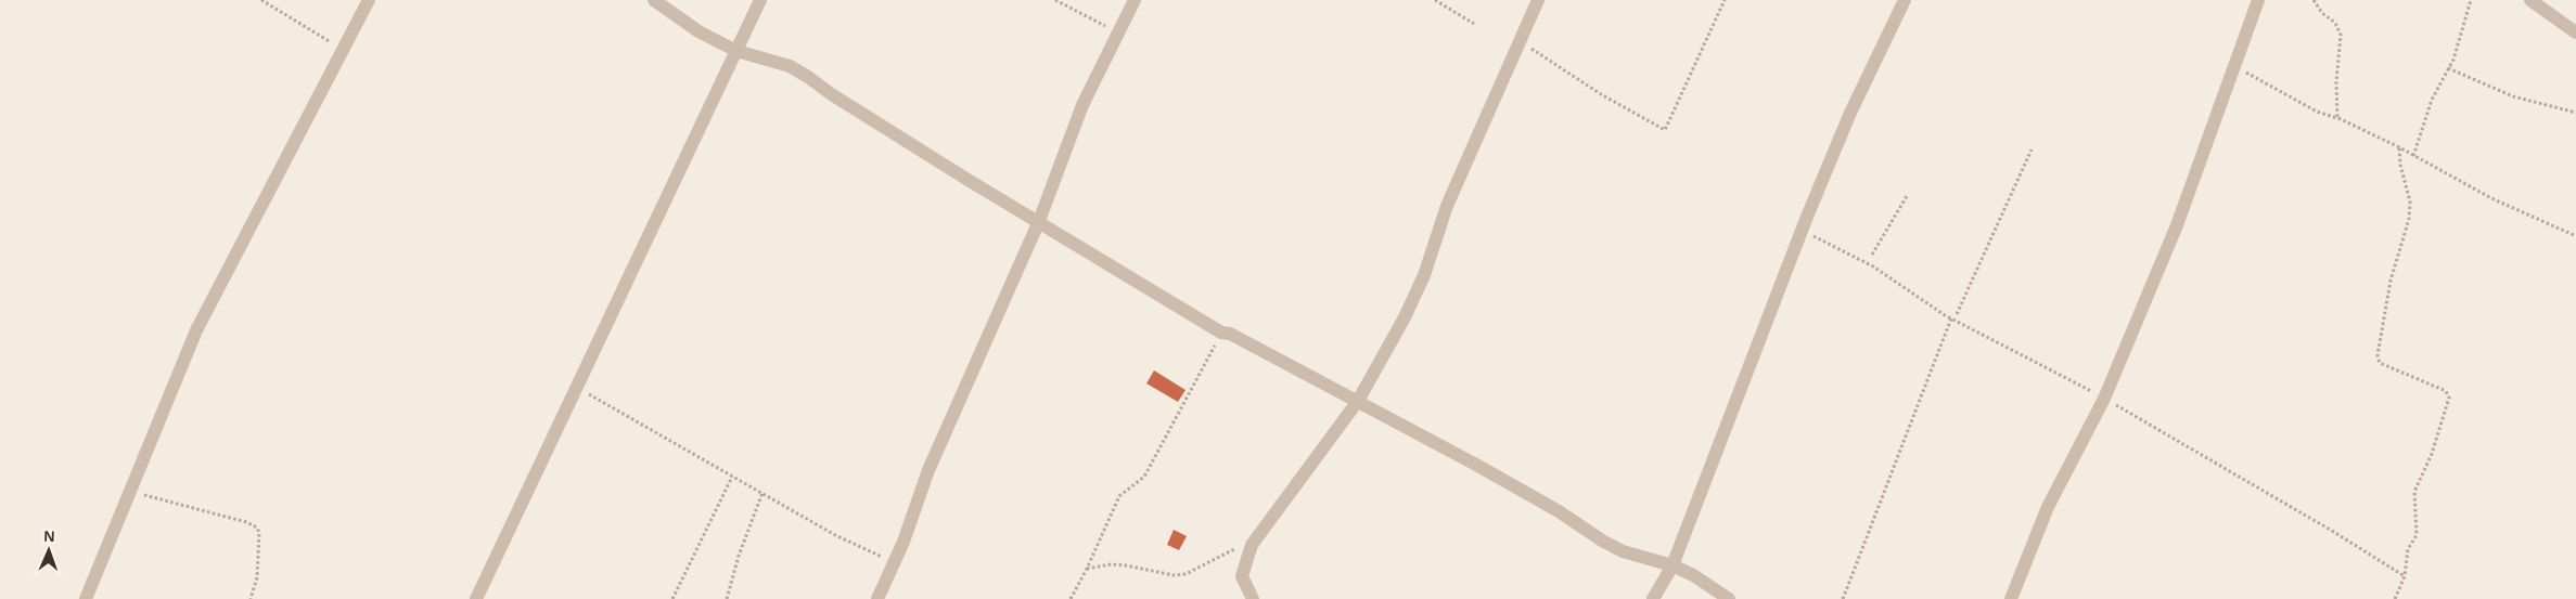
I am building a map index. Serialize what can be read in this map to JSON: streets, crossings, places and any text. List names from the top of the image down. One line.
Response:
{"north":"top"}
